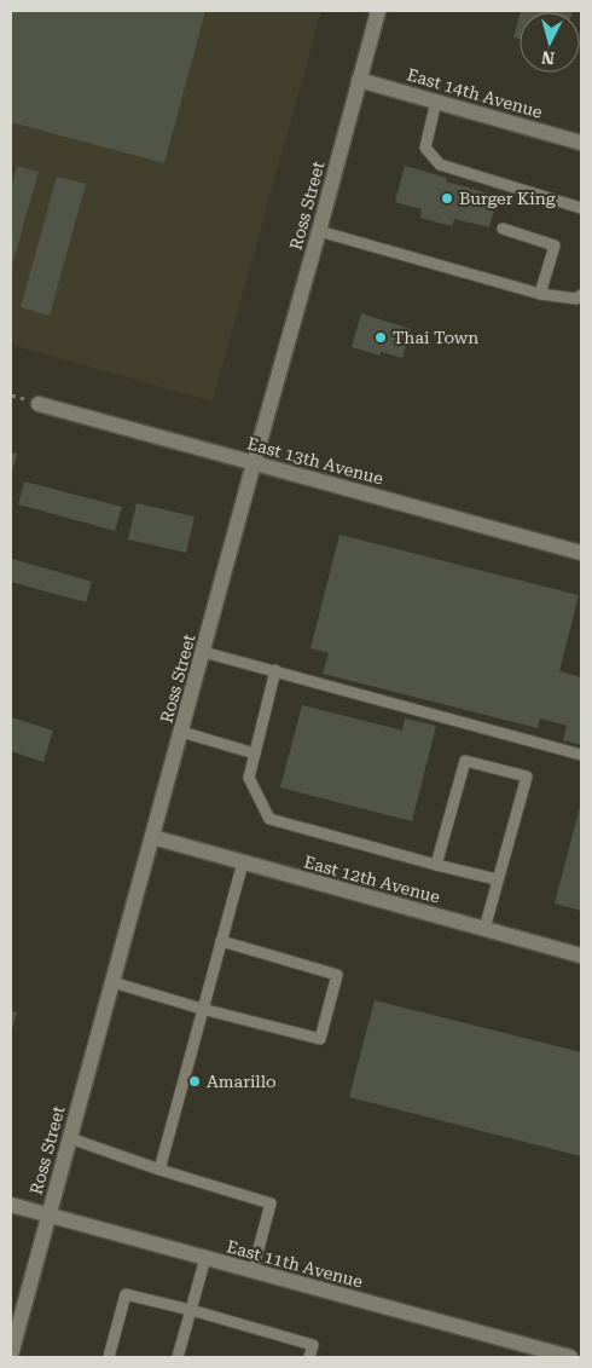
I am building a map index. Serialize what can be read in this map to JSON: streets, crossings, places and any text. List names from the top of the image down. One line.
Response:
{"streets":{"street":["East 14th Avenue","Ross Street","East 13th Avenue","East 12th Avenue","East 11th Avenue"]},"crossings":[["East 14th Avenue","Ross Street"],["Ross Street","East 13th Avenue"],["Ross Street","East 12th Avenue"],["Ross Street","East 11th Avenue"]],"places":["Burger King","Thai Town","Amarillo"],"north":"bottom"}
